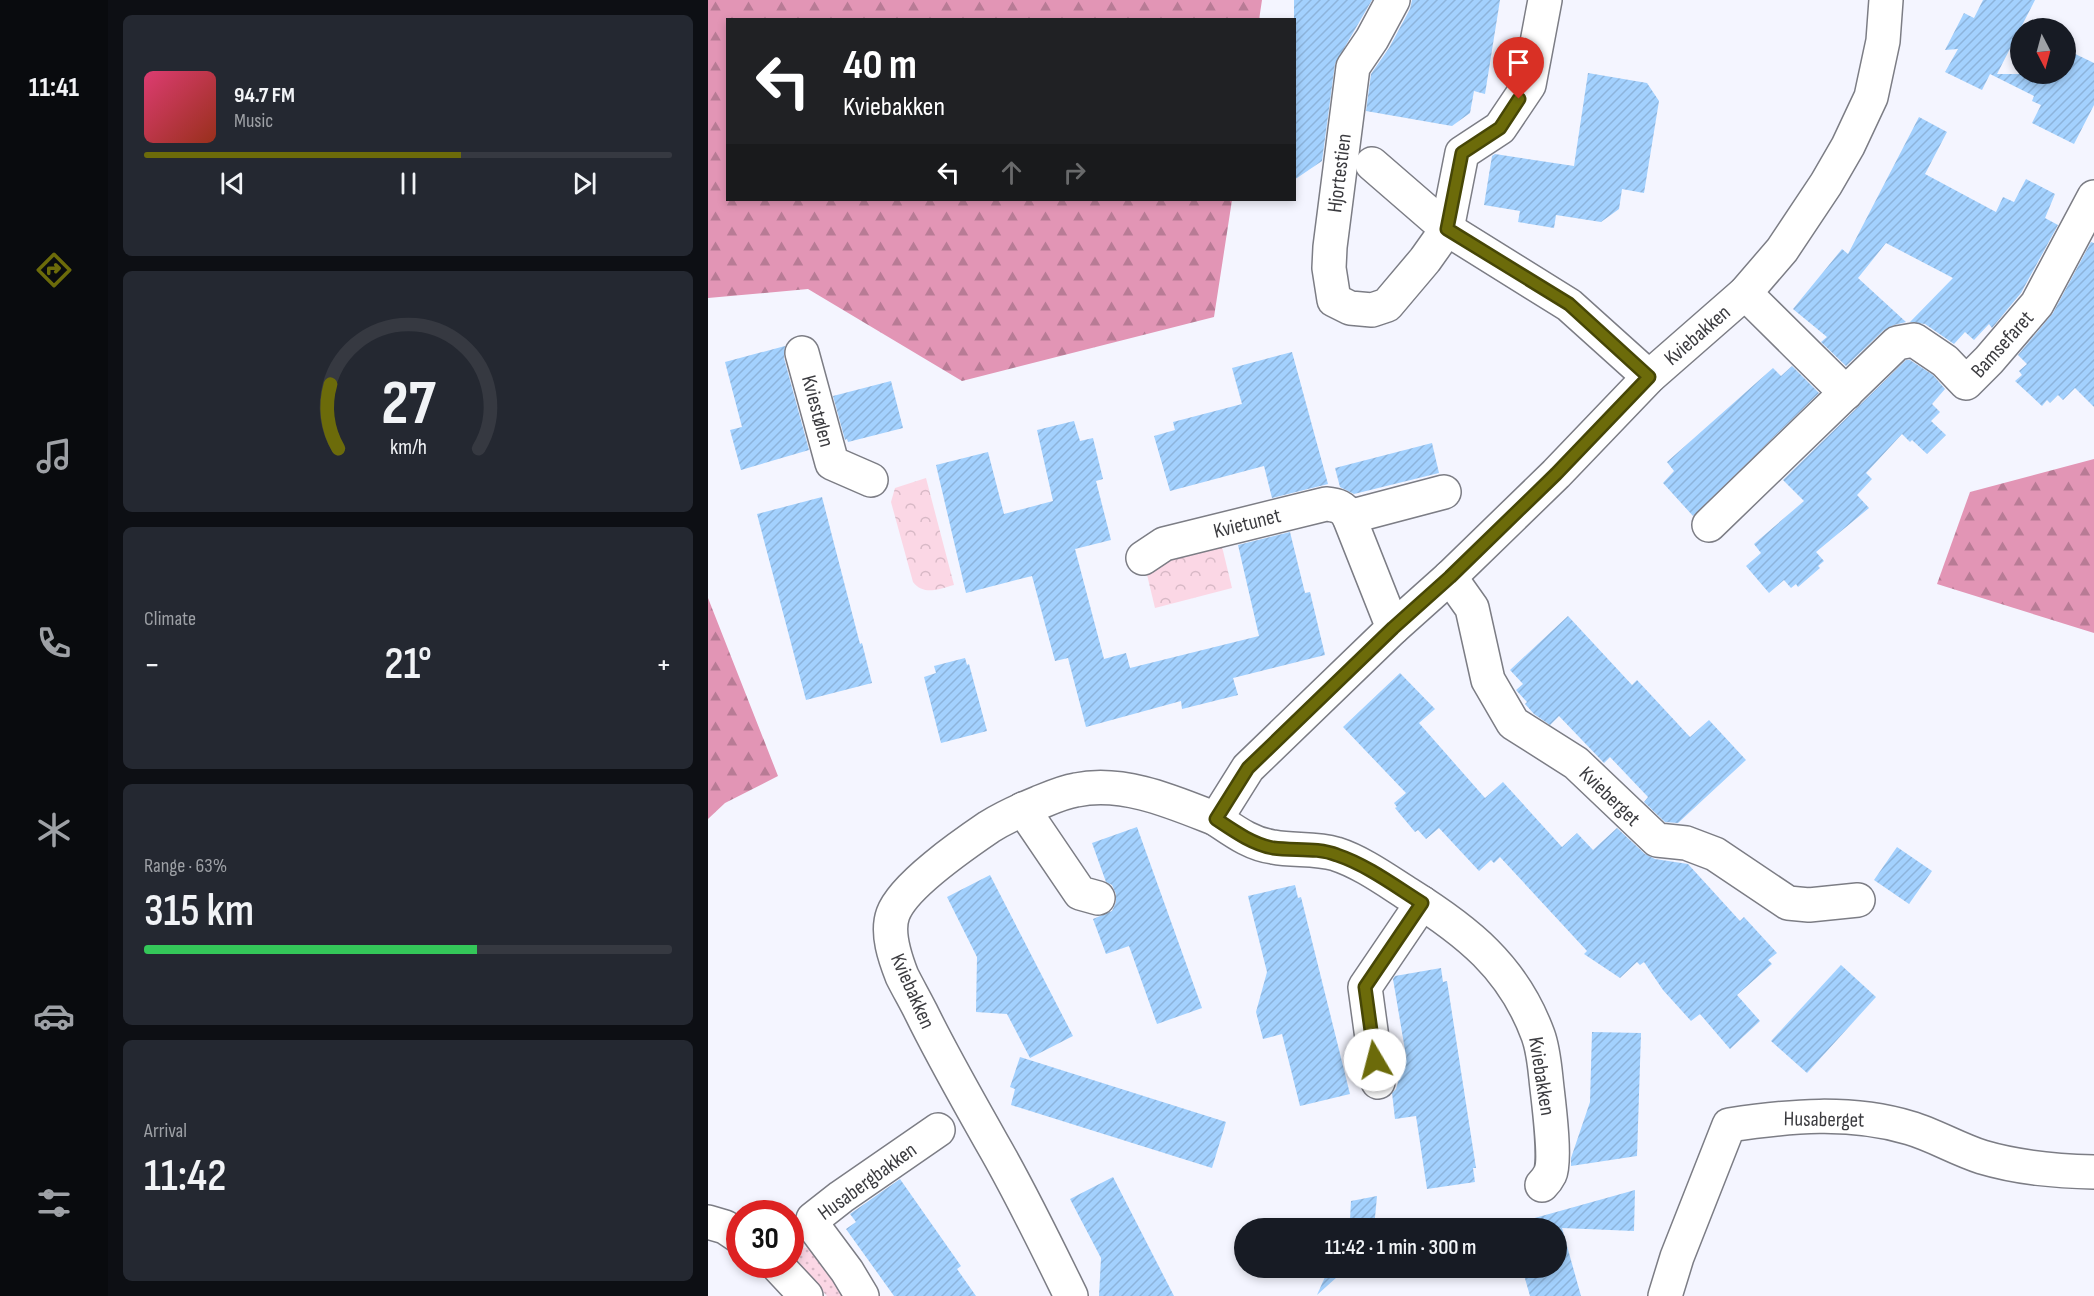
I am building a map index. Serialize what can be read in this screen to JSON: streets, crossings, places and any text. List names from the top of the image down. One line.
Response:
{"streets":{"street":["Hjortestien","Kviebakken","Bamsefaret","Kviestølen","Kvietunet","Kvieberget","Husaberget","Husabergbakken"]},"crossings":[["Kviebakken","Kvieberget"]],"north":"bottom","page":{"tabs":"11:41","turn":["40 m","Kviebakken"],"song":["94.7 FM","Music"],"tile":["Climate",["Range · 63%","315 km"],["Arrival","11:42"]],"heat":["−","21°","+"],"limit":"30","trip":"11:42 · 1 min · 300 m","gauge":["27","km/h"]}}
